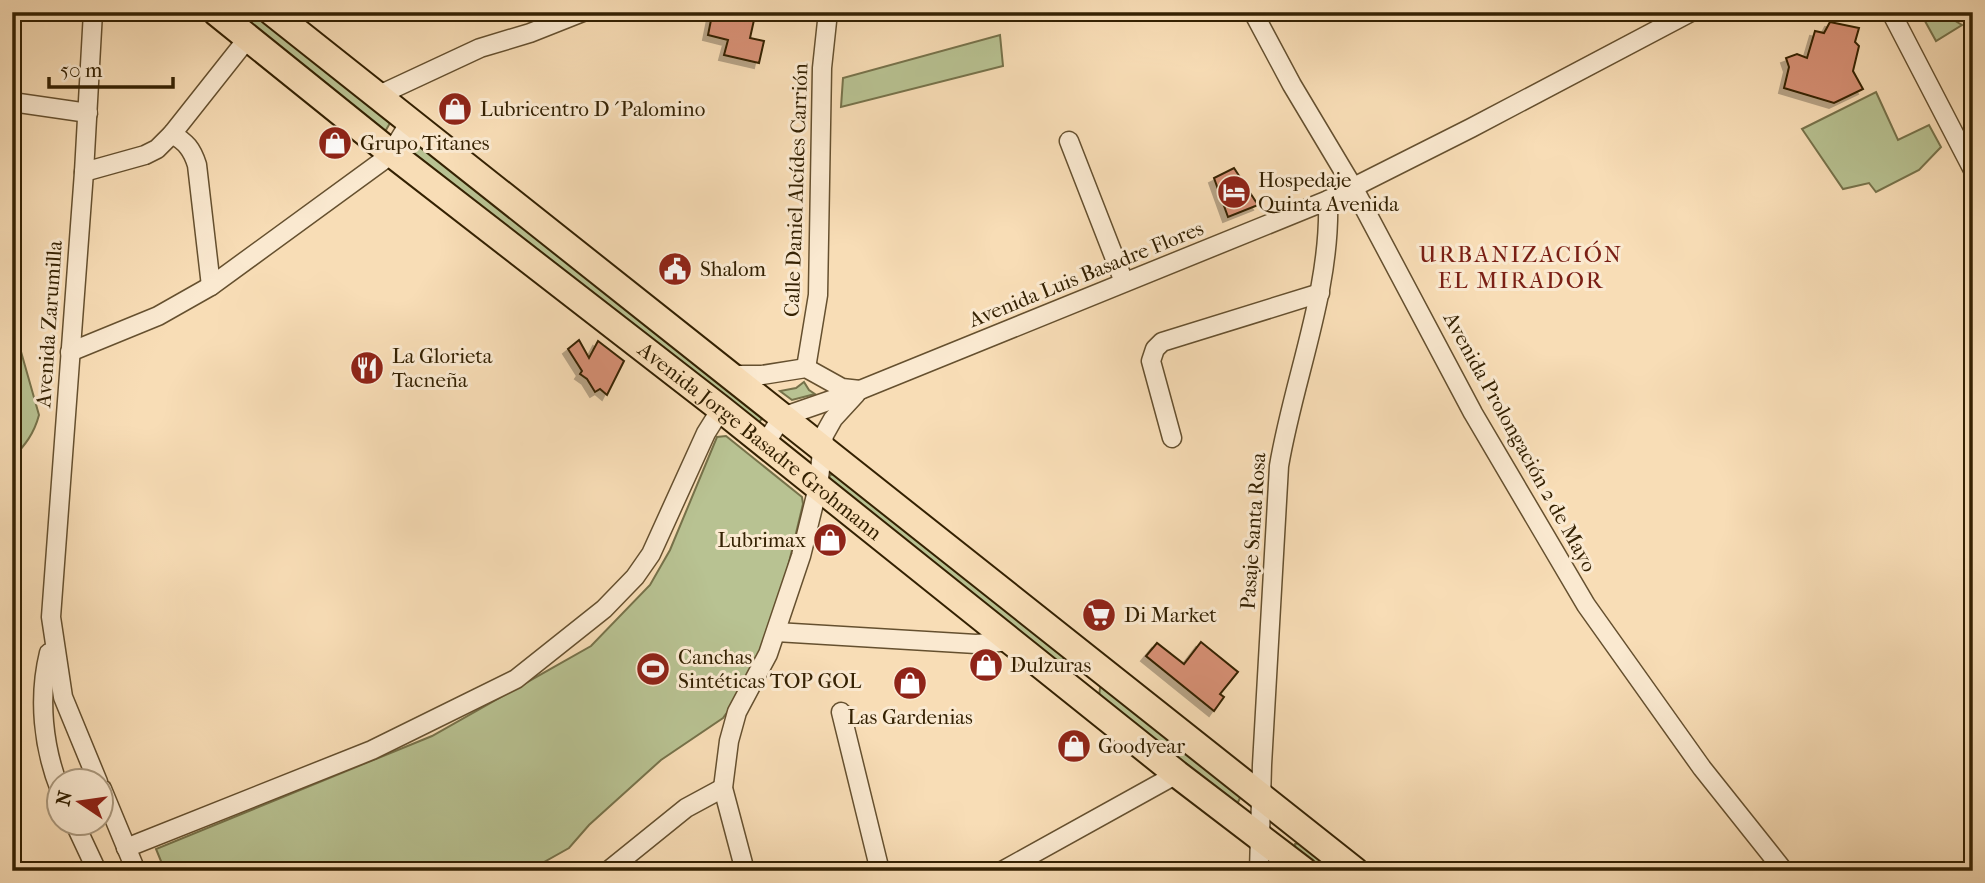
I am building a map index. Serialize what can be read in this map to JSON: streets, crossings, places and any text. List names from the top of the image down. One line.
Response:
{"streets":{"highway":["Avenida Jorge Basadre Grohmann"],"street":["Calle Daniel Alcídes Carrión","Avenida Luis Basadre Flores","Avenida Zarumilla","Avenida Prolongación 2 de Mayo","Pasaje Santa Rosa"]},"crossings":[["Avenida Luis Basadre Flores","Avenida Jorge Basadre Grohmann"],["Avenida Luis Basadre Flores","Avenida Prolongación 2 de Mayo"],["Avenida Luis Basadre Flores","Pasaje Santa Rosa"],["Avenida Jorge Basadre Grohmann","Pasaje Santa Rosa"]],"districts":["URBANIZACIÓN EL MIRADOR"],"places":{"shop":["Lubricentro D´Palomino","Grupo Titanes","Lubrimax","Dulzuras","Las Gardenias","Goodyear"],"hotel":["Hospedaje Quinta Avenida"],"public building":["Shalom"],"restaurant":["La Glorieta Tacneña"],"supermarket":["Di Market"],"sports":["Canchas Sintéticas TOP GOL"]},"scale_bar":"50 m","north":"left"}
